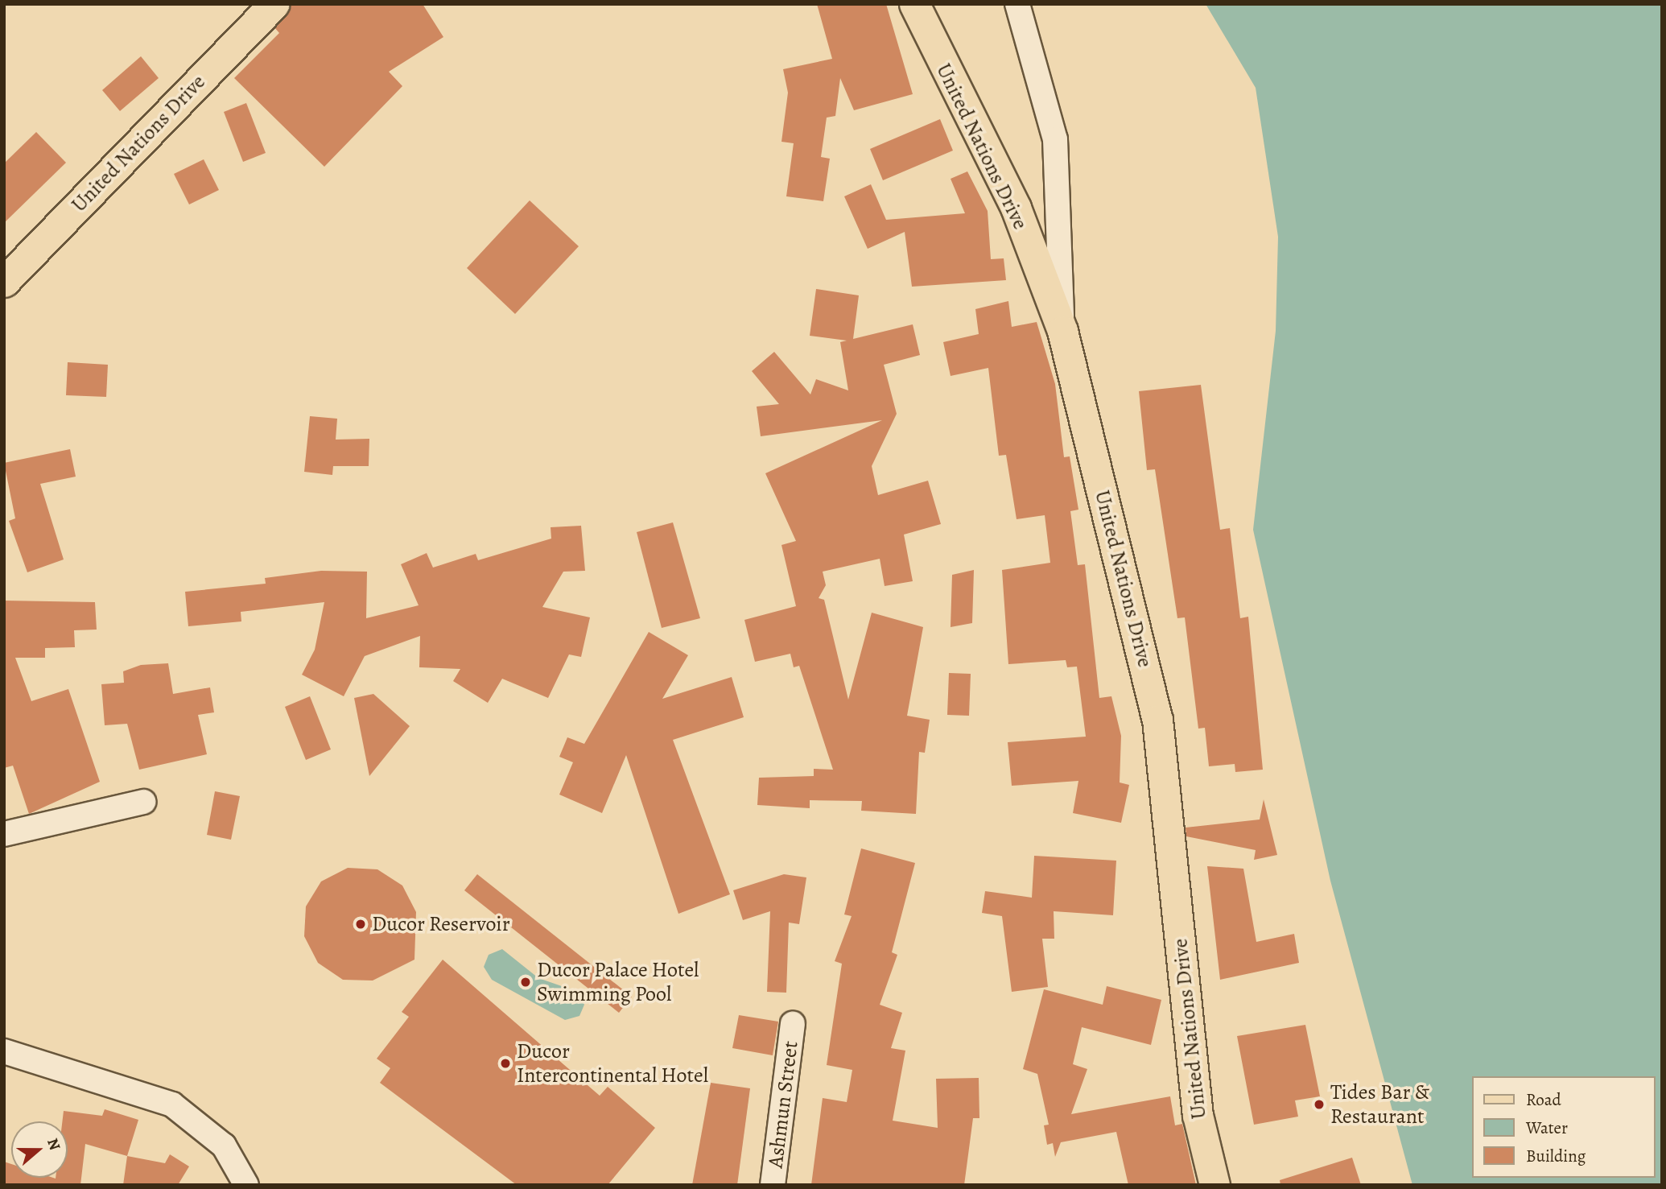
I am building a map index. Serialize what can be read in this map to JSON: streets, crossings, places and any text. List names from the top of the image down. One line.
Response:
{"streets":{"main road":["United Nations Drive"],"street":["Ashmun Street"]},"places":["Ducor Reservoir","Ducor Palace Hotel Swimming Pool","Ducor Intercontinental Hotel","Tides Bar & Restaurant"],"legend":["Road","Water","Building"],"north":"right"}
